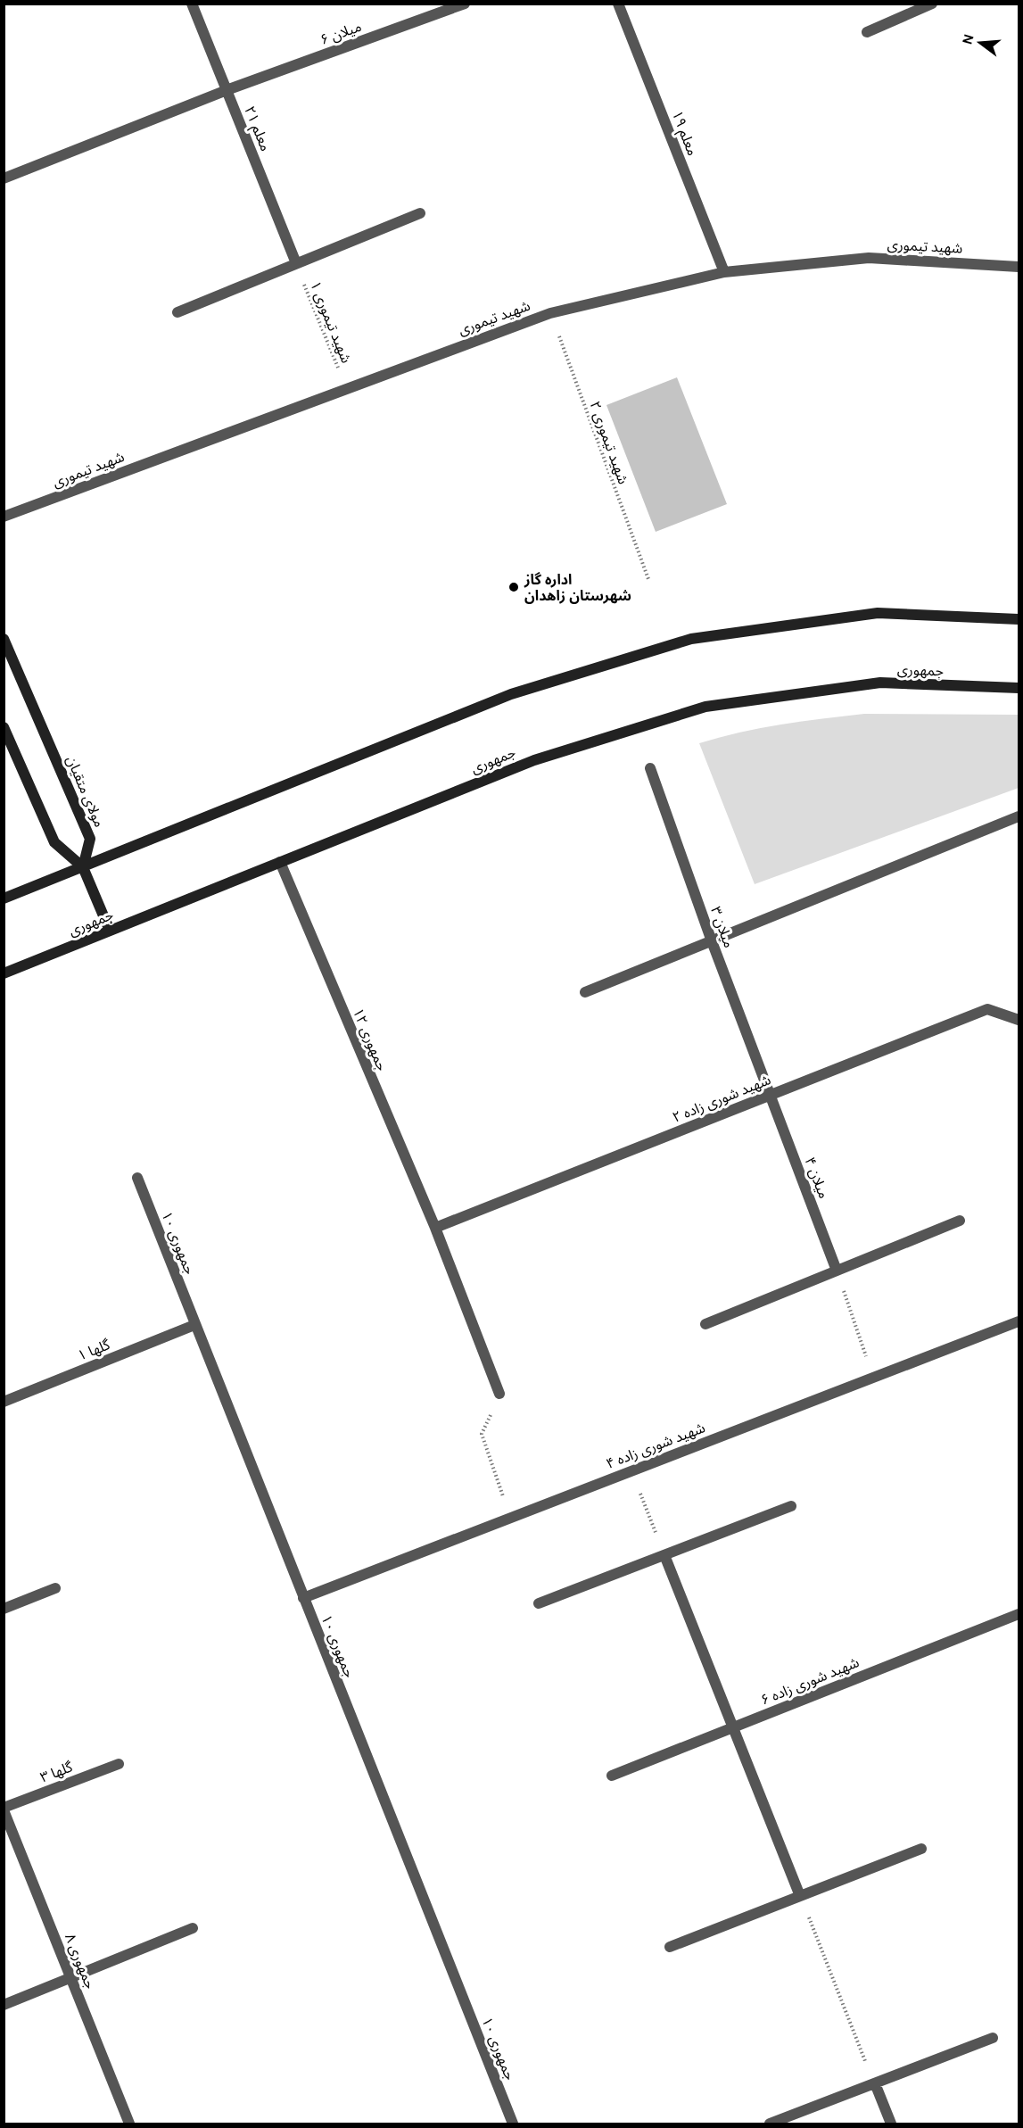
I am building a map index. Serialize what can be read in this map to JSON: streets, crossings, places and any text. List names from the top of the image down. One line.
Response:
{"streets":{"main road":["جمهوری","مولای متقیان"],"street":["میلان ۶","معلم ۲۱","معلم ۱۹","شهید تیموری","میلان ۳","جمهوری ۱۲","شهید شوری زاده ۲","میلان ۴","جمهوری ۱۰","گلها ۱","شهید شوری زاده ۴","شهید شوری زاده ۶","گلها ۳","جمهوری ۸"],"path":["شهید تیموری ۱","شهید تیموری ۲"]},"crossings":[["میلان ۶","معلم ۲۱"],["معلم ۲۱","شهید تیموری ۱"],["معلم ۱۹","شهید تیموری"],["شهید تیموری","شهید تیموری ۱"],["شهید تیموری","شهید تیموری ۲"],["جمهوری","جمهوری ۱۲"],["میلان ۳","شهید شوری زاده ۲"],["میلان ۳","میلان ۴"],["جمهوری ۱۲","شهید شوری زاده ۲"],["شهید شوری زاده ۲","میلان ۴"],["جمهوری ۱۰","گلها ۱"],["جمهوری ۱۰","شهید شوری زاده ۴"],["گلها ۳","جمهوری ۸"]],"places":["اداره گاز شهرستان زاهدان"],"north":"left"}
